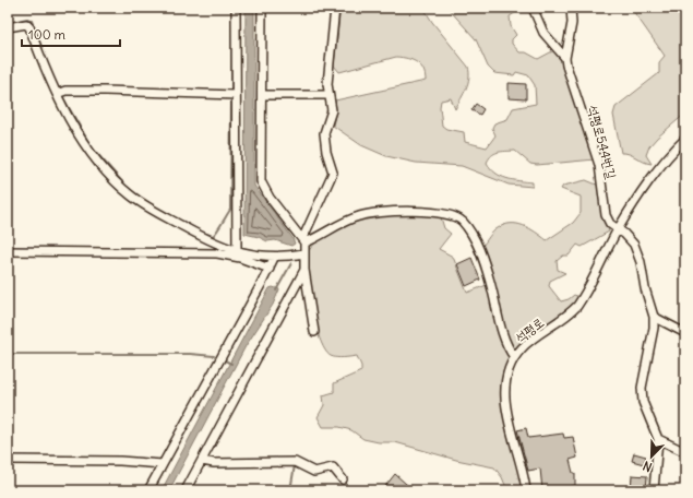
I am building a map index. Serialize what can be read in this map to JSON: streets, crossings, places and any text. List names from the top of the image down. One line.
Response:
{"streets":{"street":["석평로544번길","석평로"]},"crossings":[["석평로544번길","석평로"]],"scale_bar":"100 m","north":"bottom left"}
